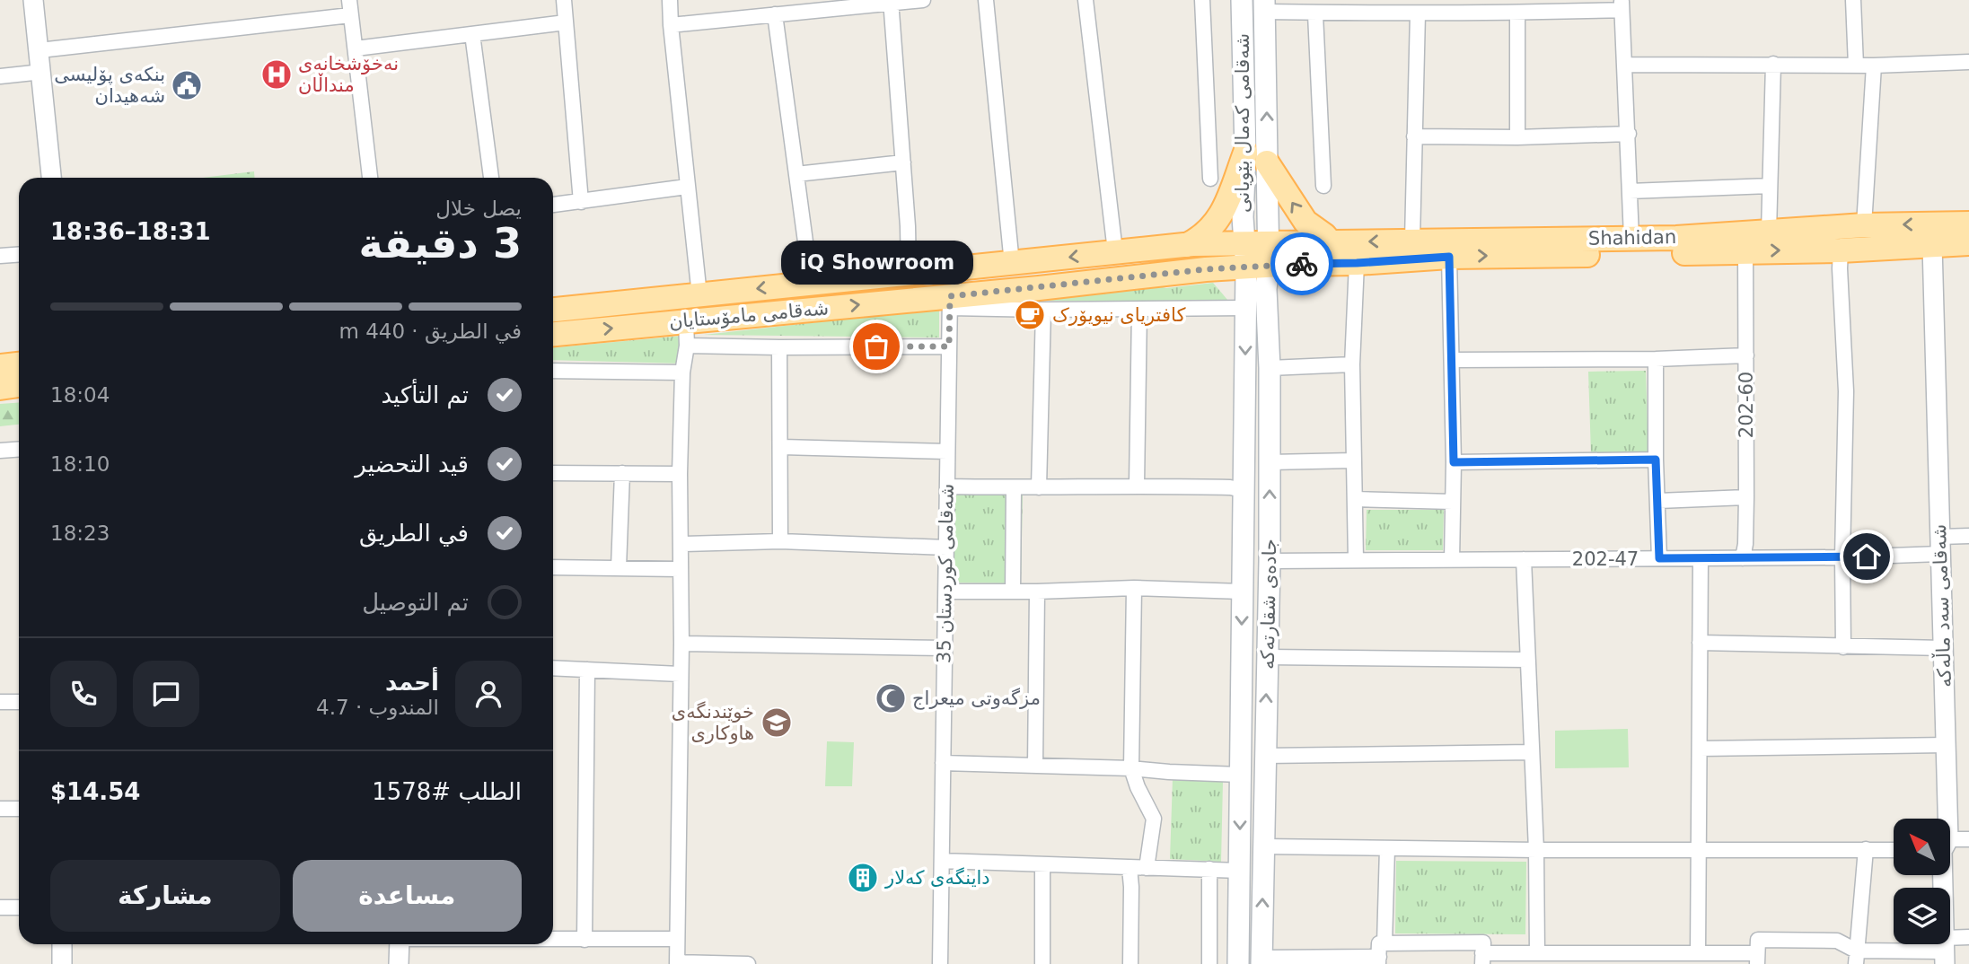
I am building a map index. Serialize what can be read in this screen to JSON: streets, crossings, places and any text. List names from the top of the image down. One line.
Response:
{"streets":{"main road":["شەقامی کەمال بێویانی","Shahidan","شەقامی مامۆستایان","جادەی شقارتەکە"],"street":["202-60","202-47","شەقامی کوردستان 35","شەقامی سەد ماڵەکە"]},"crossings":[["شەقامی کەمال بێویانی","Shahidan"],["شەقامی کەمال بێویانی","شەقامی مامۆستایان"],["شەقامی کەمال بێویانی","جادەی شقارتەکە"],["Shahidan","شەقامی مامۆستایان"],["Shahidan","جادەی شقارتەکە"],["شەقامی مامۆستایان","شەقامی کوردستان 35"],["شەقامی مامۆستایان","جادەی شقارتەکە"],["202-60","202-47"],["202-47","جادەی شقارتەکە"],["202-47","شەقامی سەد ماڵەکە"]],"places":{"hospital":["نەخۆشخانەی منداڵان"],"public building":["بنکەی پۆلیسی شەهیدان"],"cafe":["کافتریای نیویۆرک"],"other":["iQ Showroom"],"mosque":["مزگەوتی میعراج"],"school or university":["خوێندنگەی هاوکاری"],"building":["داینگەی کەلار"]},"north":"top left","page":{"heading":["3 دقيقة","يصل خلال","18:31–18:36"],"panel":["أحمد","المندوب · 4.7","الطلب #1578","$14.54"],"bubble":"iQ Showroom","bar":"في الطريق · 440 m","list":[["تم التأكيد","18:04"],["قيد التحضير","18:10"],["في الطريق","18:23"],"تم التوصيل"],"buttons":["مساعدة","مشاركة"]}}
